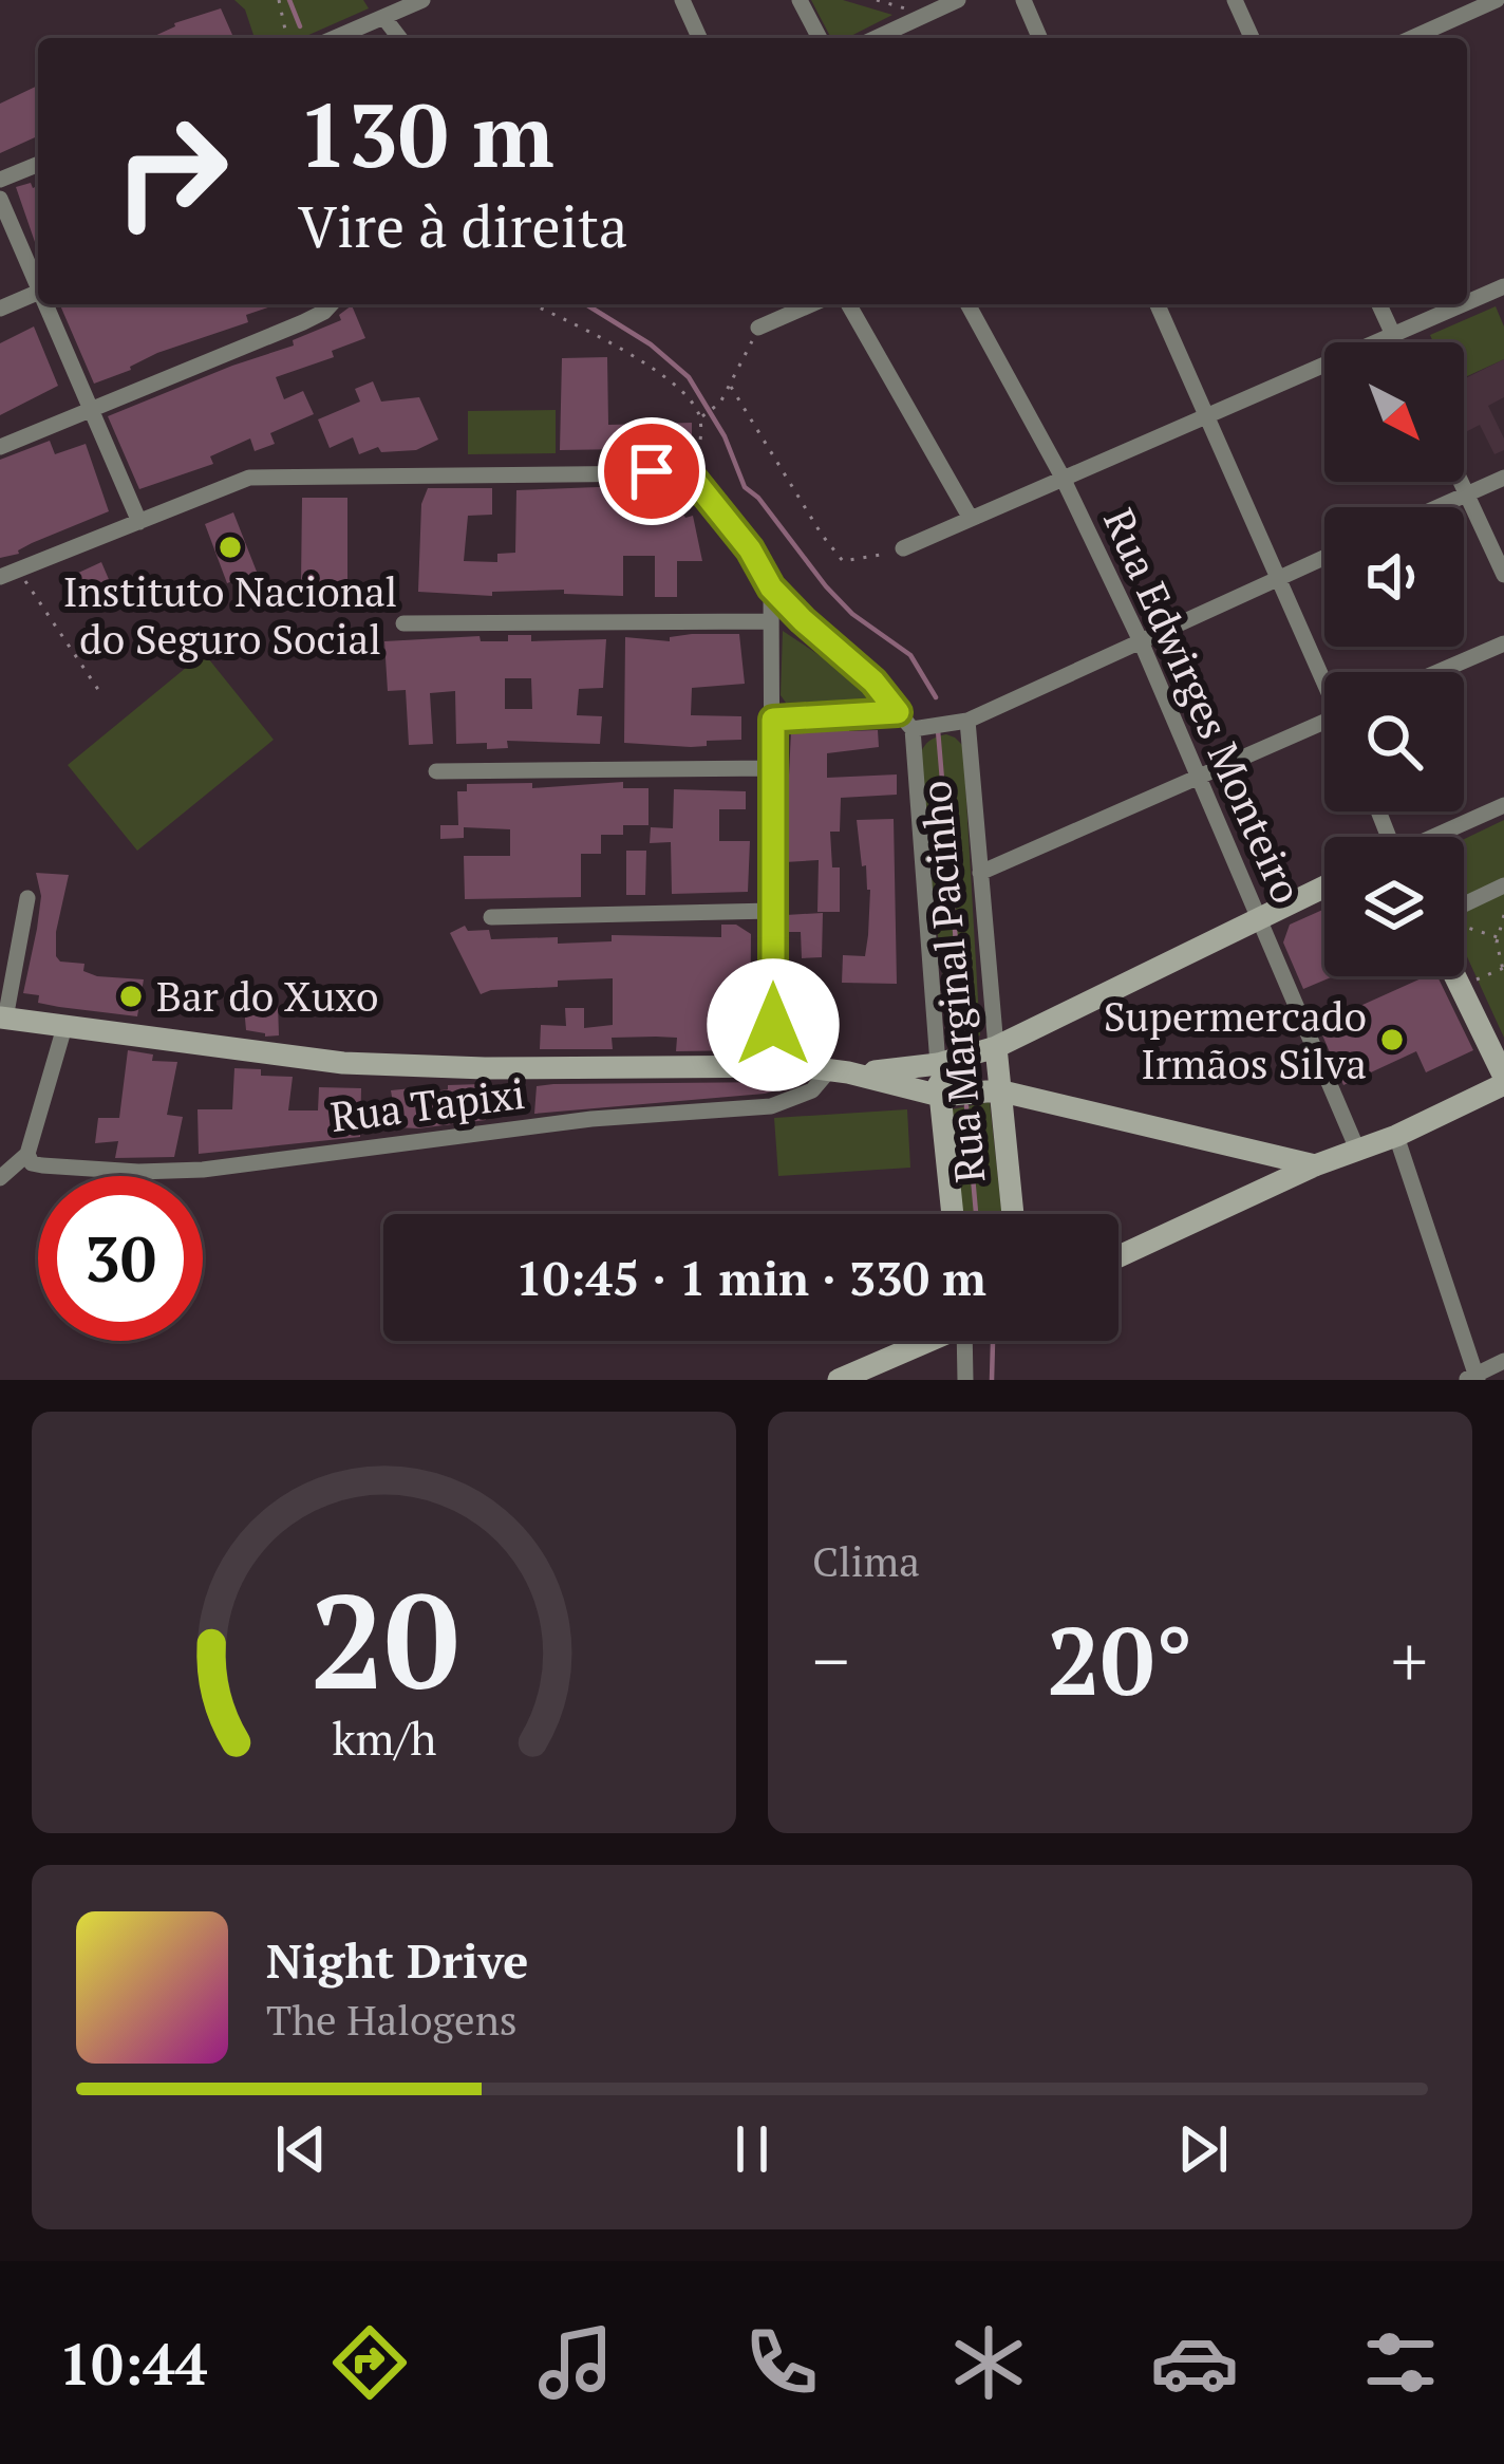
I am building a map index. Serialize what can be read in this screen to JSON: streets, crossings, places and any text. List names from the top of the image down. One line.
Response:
{"streets":{"main road":["Rua Marginal Pacinho"],"street":["Rua Edwirges Monteiro","Rua Tapixi"]},"places":["Instituto Nacional do Seguro Social","Bar do Xuxo","Supermercado Irmãos Silva"],"north":"bottom right","page":{"turn":["130 m","Vire à direita"],"limit":"30","trip":"10:45 · 1 min · 330 m","tile":"Clima","heat":["−","20°","+"],"song":["Night Drive","The Halogens"],"tabs":"10:44","gauge":["20","km/h"]}}
